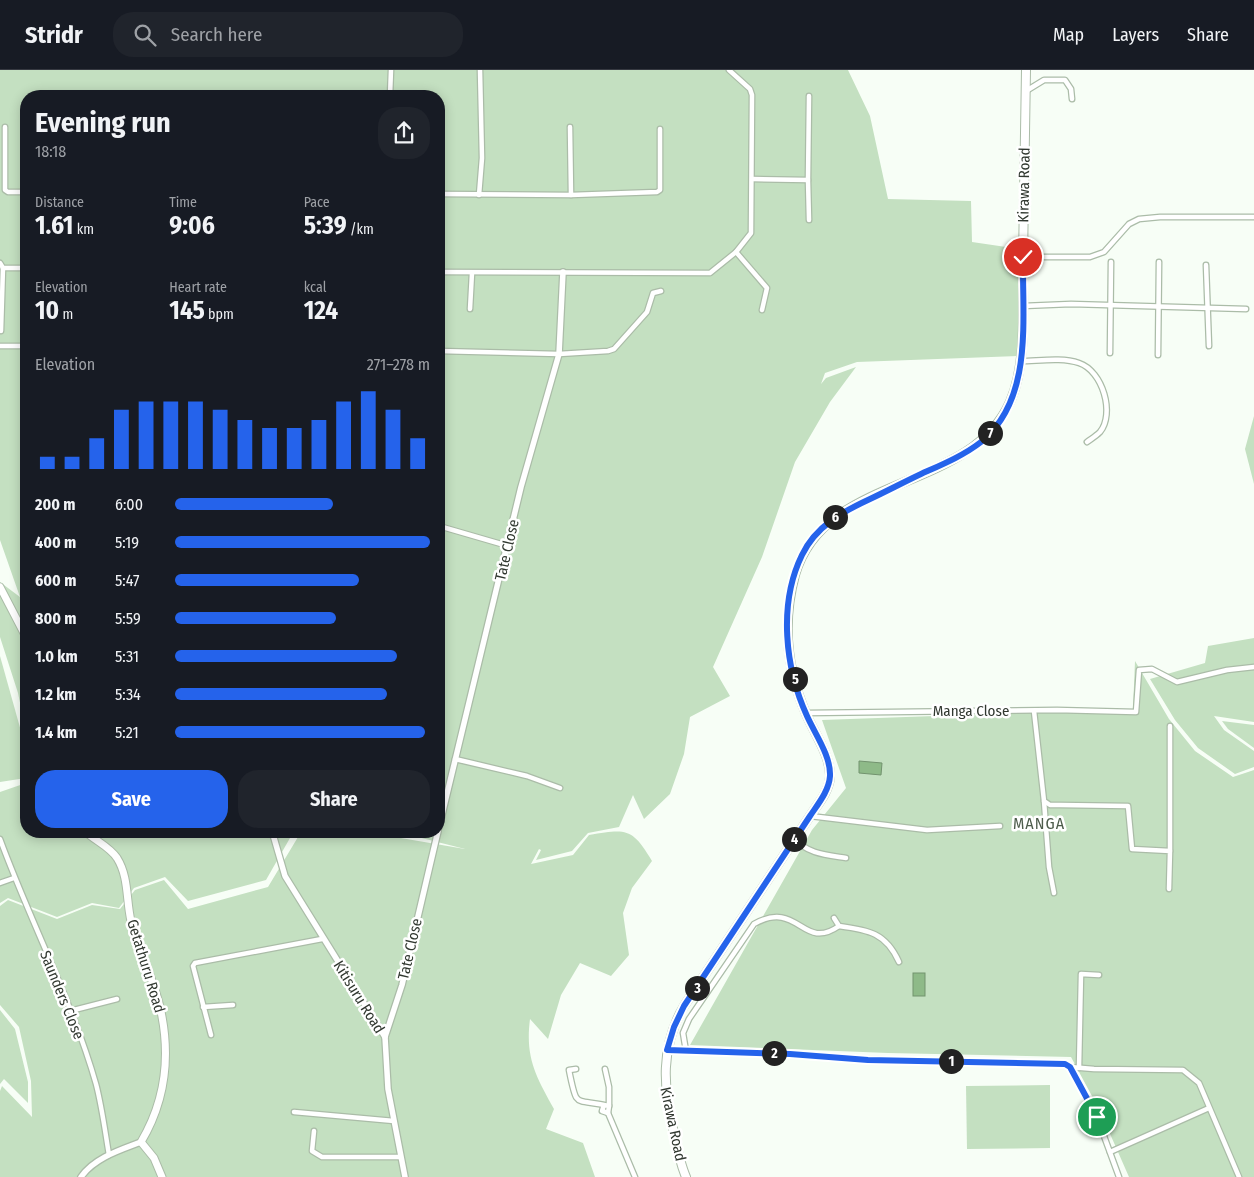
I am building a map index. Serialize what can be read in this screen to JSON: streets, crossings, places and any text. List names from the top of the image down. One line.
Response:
{"streets":{"main road":["Kirawa Road","Getathuru Road"],"street":["Tate Close","Manga Close","Saunders Close","Kitisuru Road"]},"crossings":[["Kirawa Road","Manga Close"],["Tate Close","Kitisuru Road"]],"districts":["MANGA"],"page":{"header":"Stridr","search":"Search here","nav":["Map","Layers","Share"],"heading":["Evening run","18:18"],"stats":[["Distance","1.61 km"],["Time","9:06"],["Pace","5:39 /km"],["Elevation","10 m"],["Heart rate","145 bpm"],["kcal","124"]],"chart":["Elevation","271–278 m"],"pins":["7","6","5","4","3","2","1"],"list":[{"name":"200 m","note":"6:00"},{"name":"400 m","note":"5:19"},{"name":"600 m","note":"5:47"},{"name":"800 m","note":"5:59"},{"name":"1.0 km","note":"5:31"},{"name":"1.2 km","note":"5:34"},{"name":"1.4 km","note":"5:21"}],"buttons":["Save","Share"]}}
